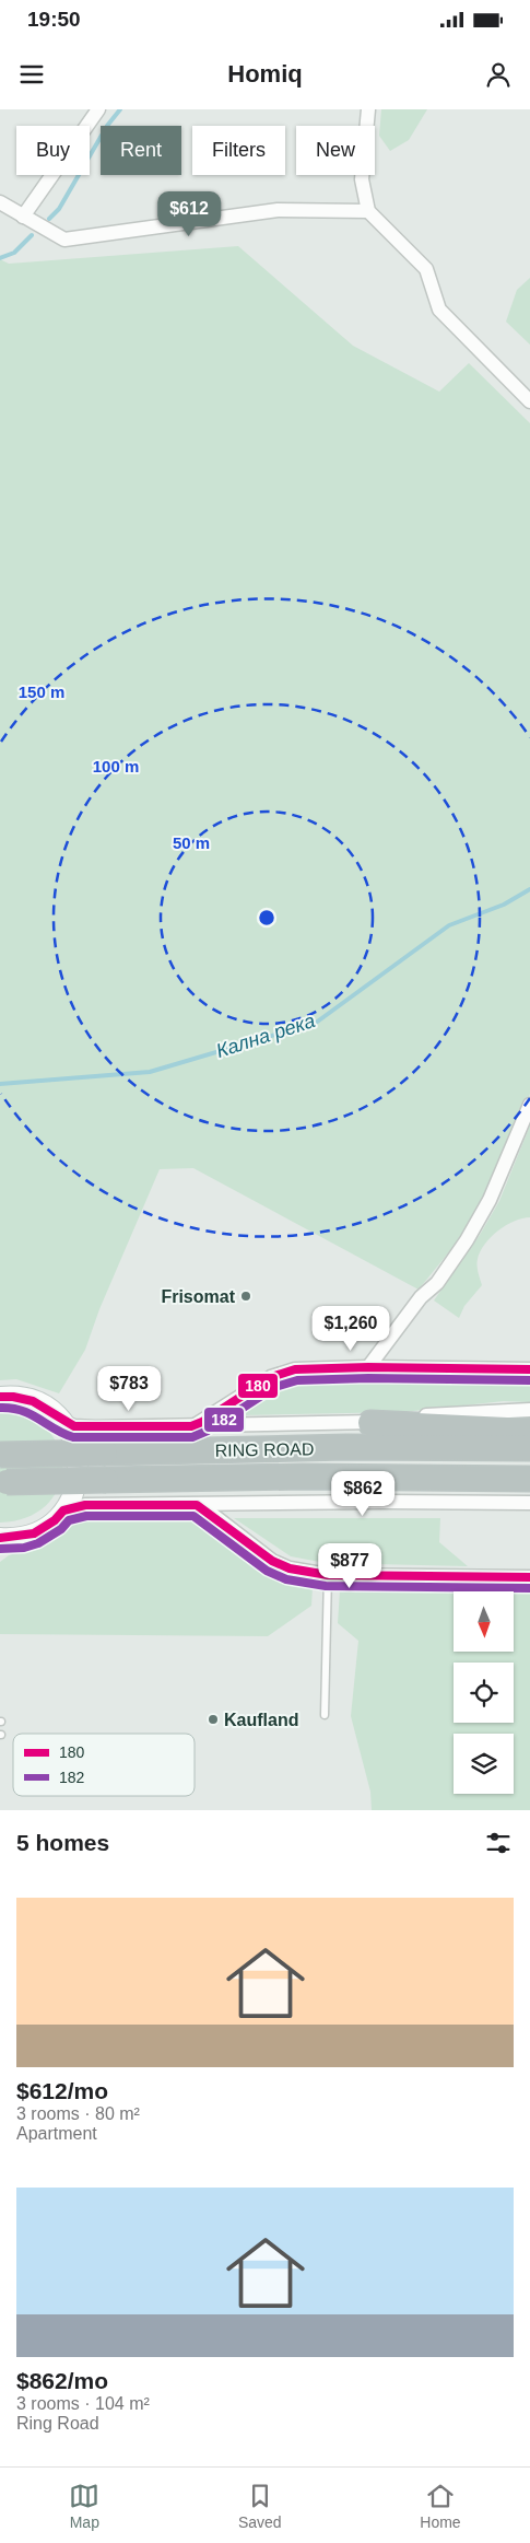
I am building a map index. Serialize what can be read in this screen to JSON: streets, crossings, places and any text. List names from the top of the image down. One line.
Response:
{"streets":{"highway":["RING ROAD"]},"water":["Кална река"],"places":["Frisomat","Kaufland"],"lines":["transit line 180","transit line 182"],"legend":["180","182"],"north":"bottom","page":{"status":"19:50","header":"Homiq","chip":["Buy","Rent","Filters","New"],"price":["$612","$1,260","$783","$862","$877"],"heading":"5 homes","list":[{"name":"$612/mo","note":"3 rooms · 80 m² · Apartment"},{"name":"$862/mo","note":"3 rooms · 104 m² · Ring Road"}],"tabs":["Map","Saved","Home"]},"rings":["150 m","100 m","50 m"]}
